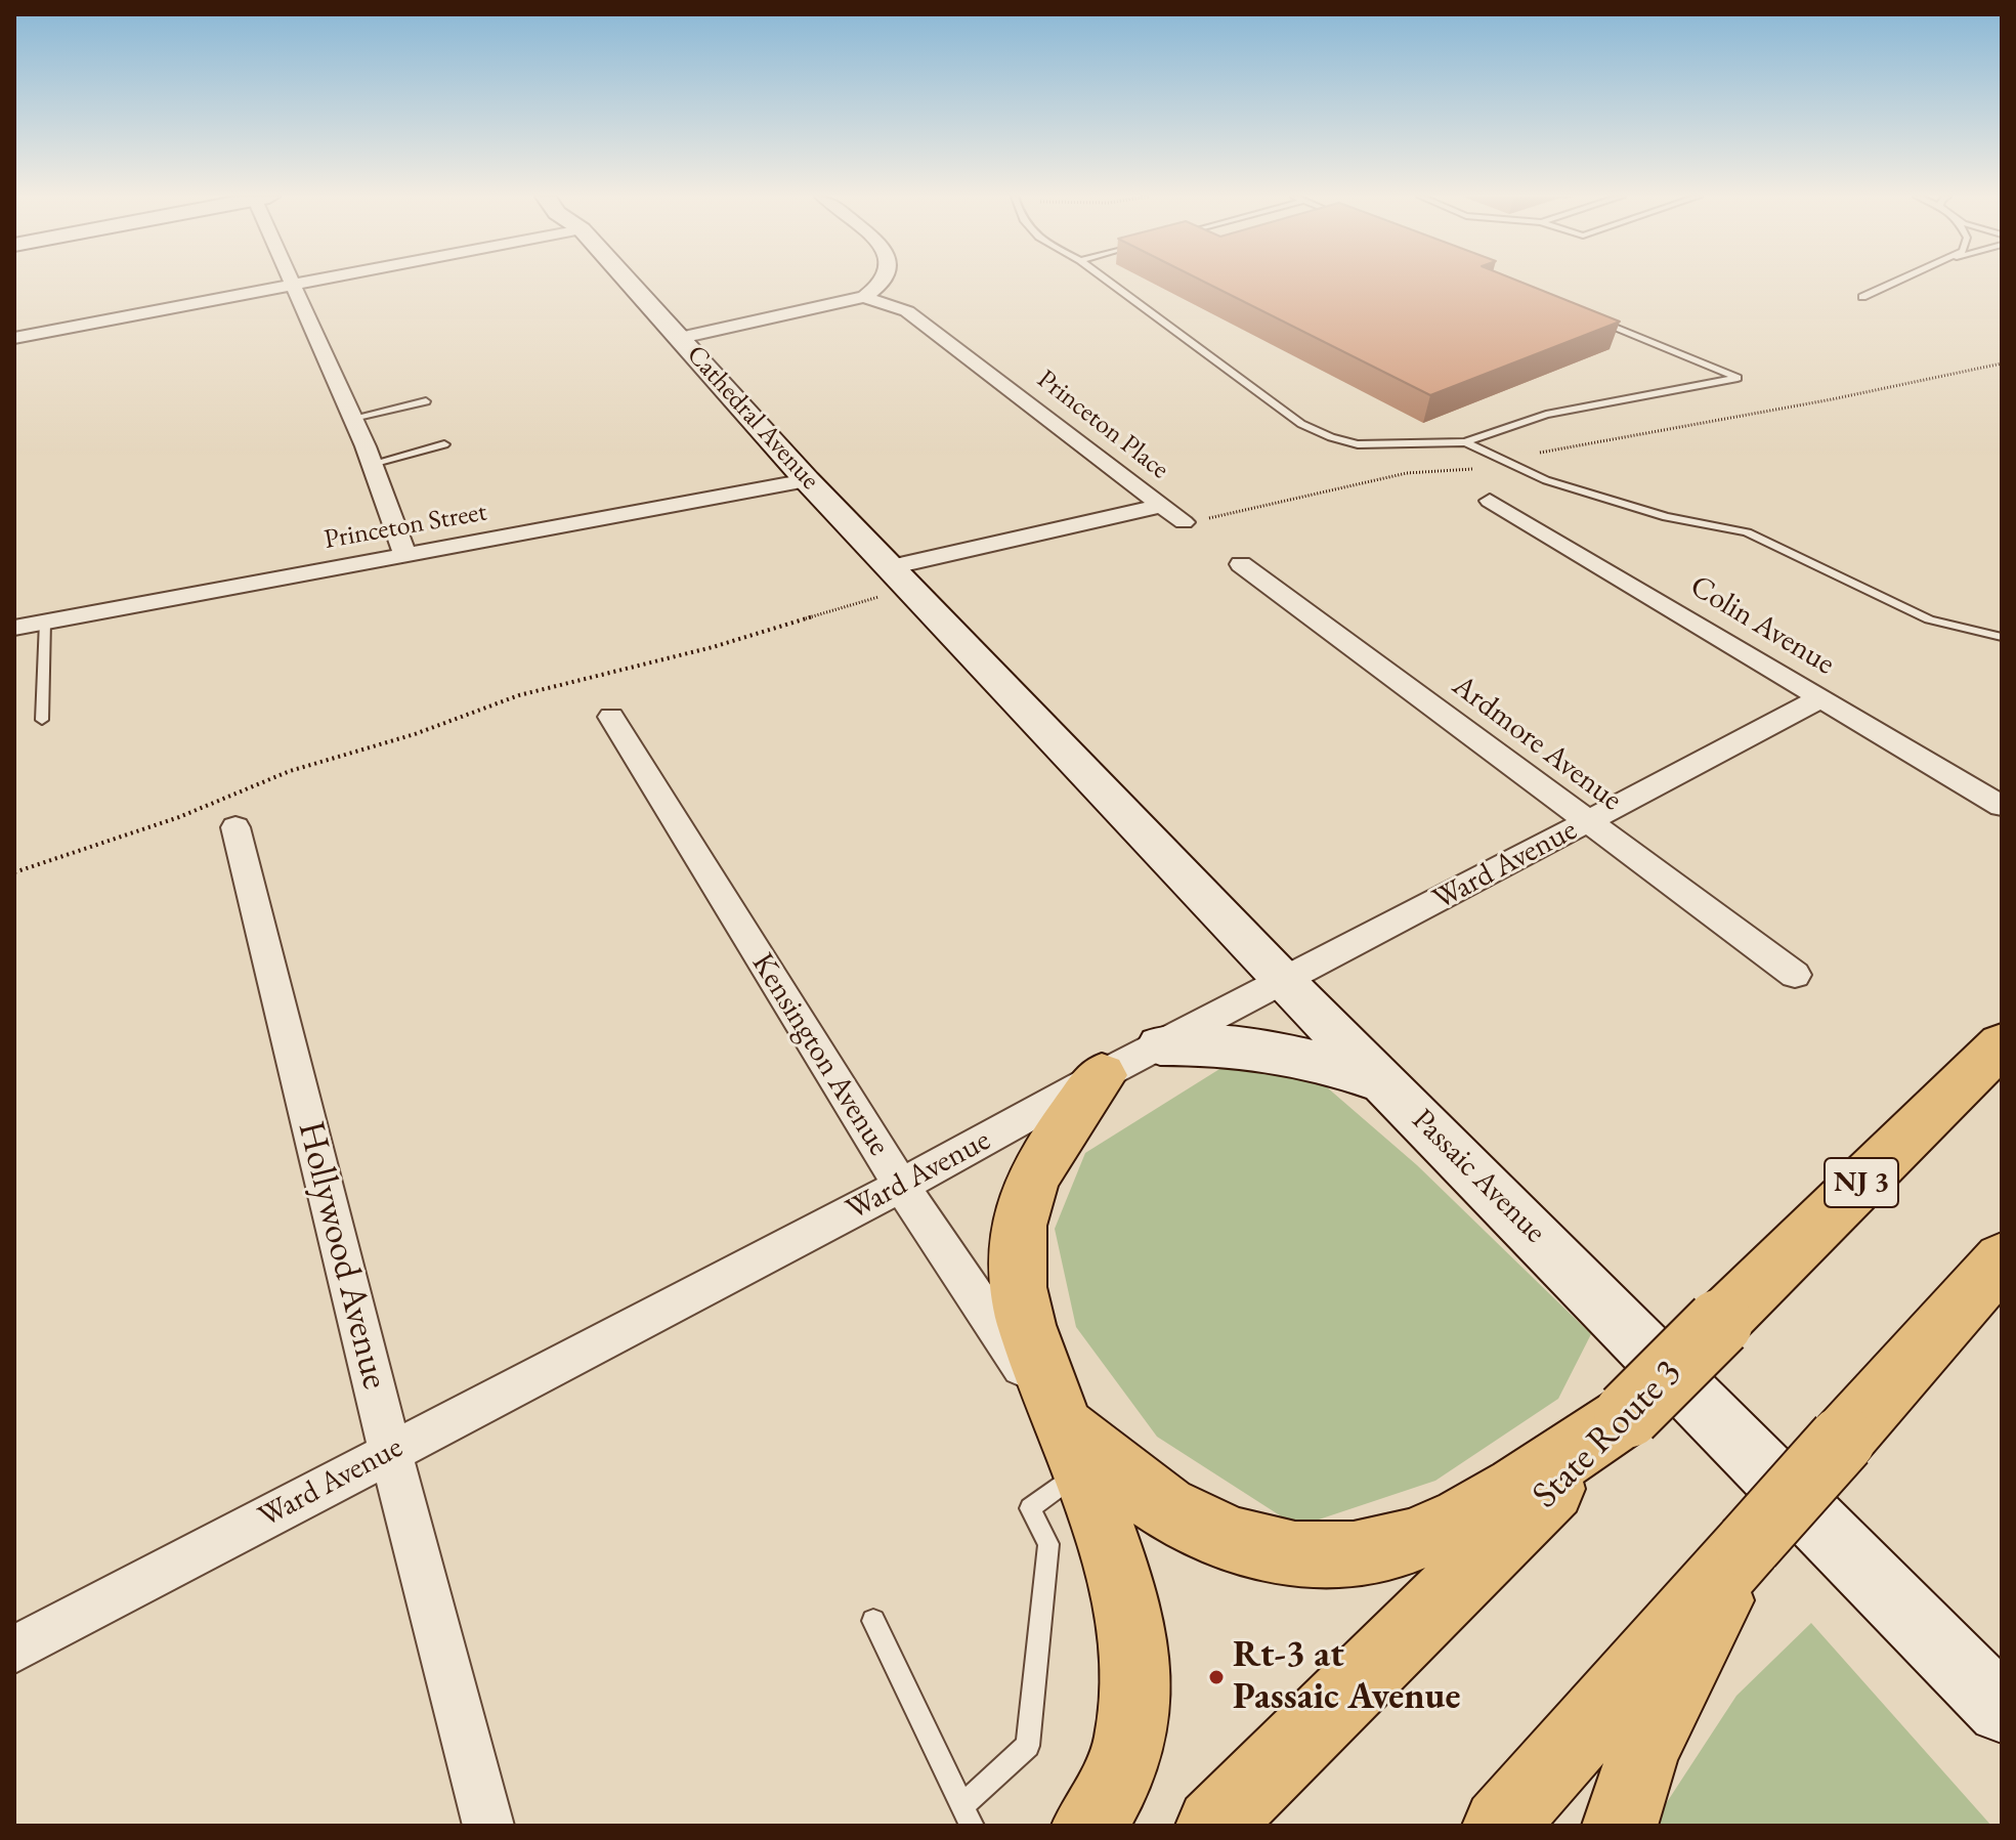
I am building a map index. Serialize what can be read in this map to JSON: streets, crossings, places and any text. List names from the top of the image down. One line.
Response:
{"streets":{"highway":["NJ 3","State Route 3"],"main road":["Cathedral Avenue","Passaic Avenue"],"street":["Princeton Place","Princeton Street","Colin Avenue","Ardmore Avenue","Ward Avenue","Kensington Avenue","Hollywood Avenue"]},"crossings":[["Cathedral Avenue","Princeton Place"],["Cathedral Avenue","Princeton Street"],["Cathedral Avenue","Passaic Avenue"],["Colin Avenue","Ward Avenue"],["Ardmore Avenue","Ward Avenue"],["Ward Avenue","Kensington Avenue"],["Ward Avenue","Passaic Avenue"],["Ward Avenue","Hollywood Avenue"]],"places":["Rt-3 at Passaic Avenue"]}
